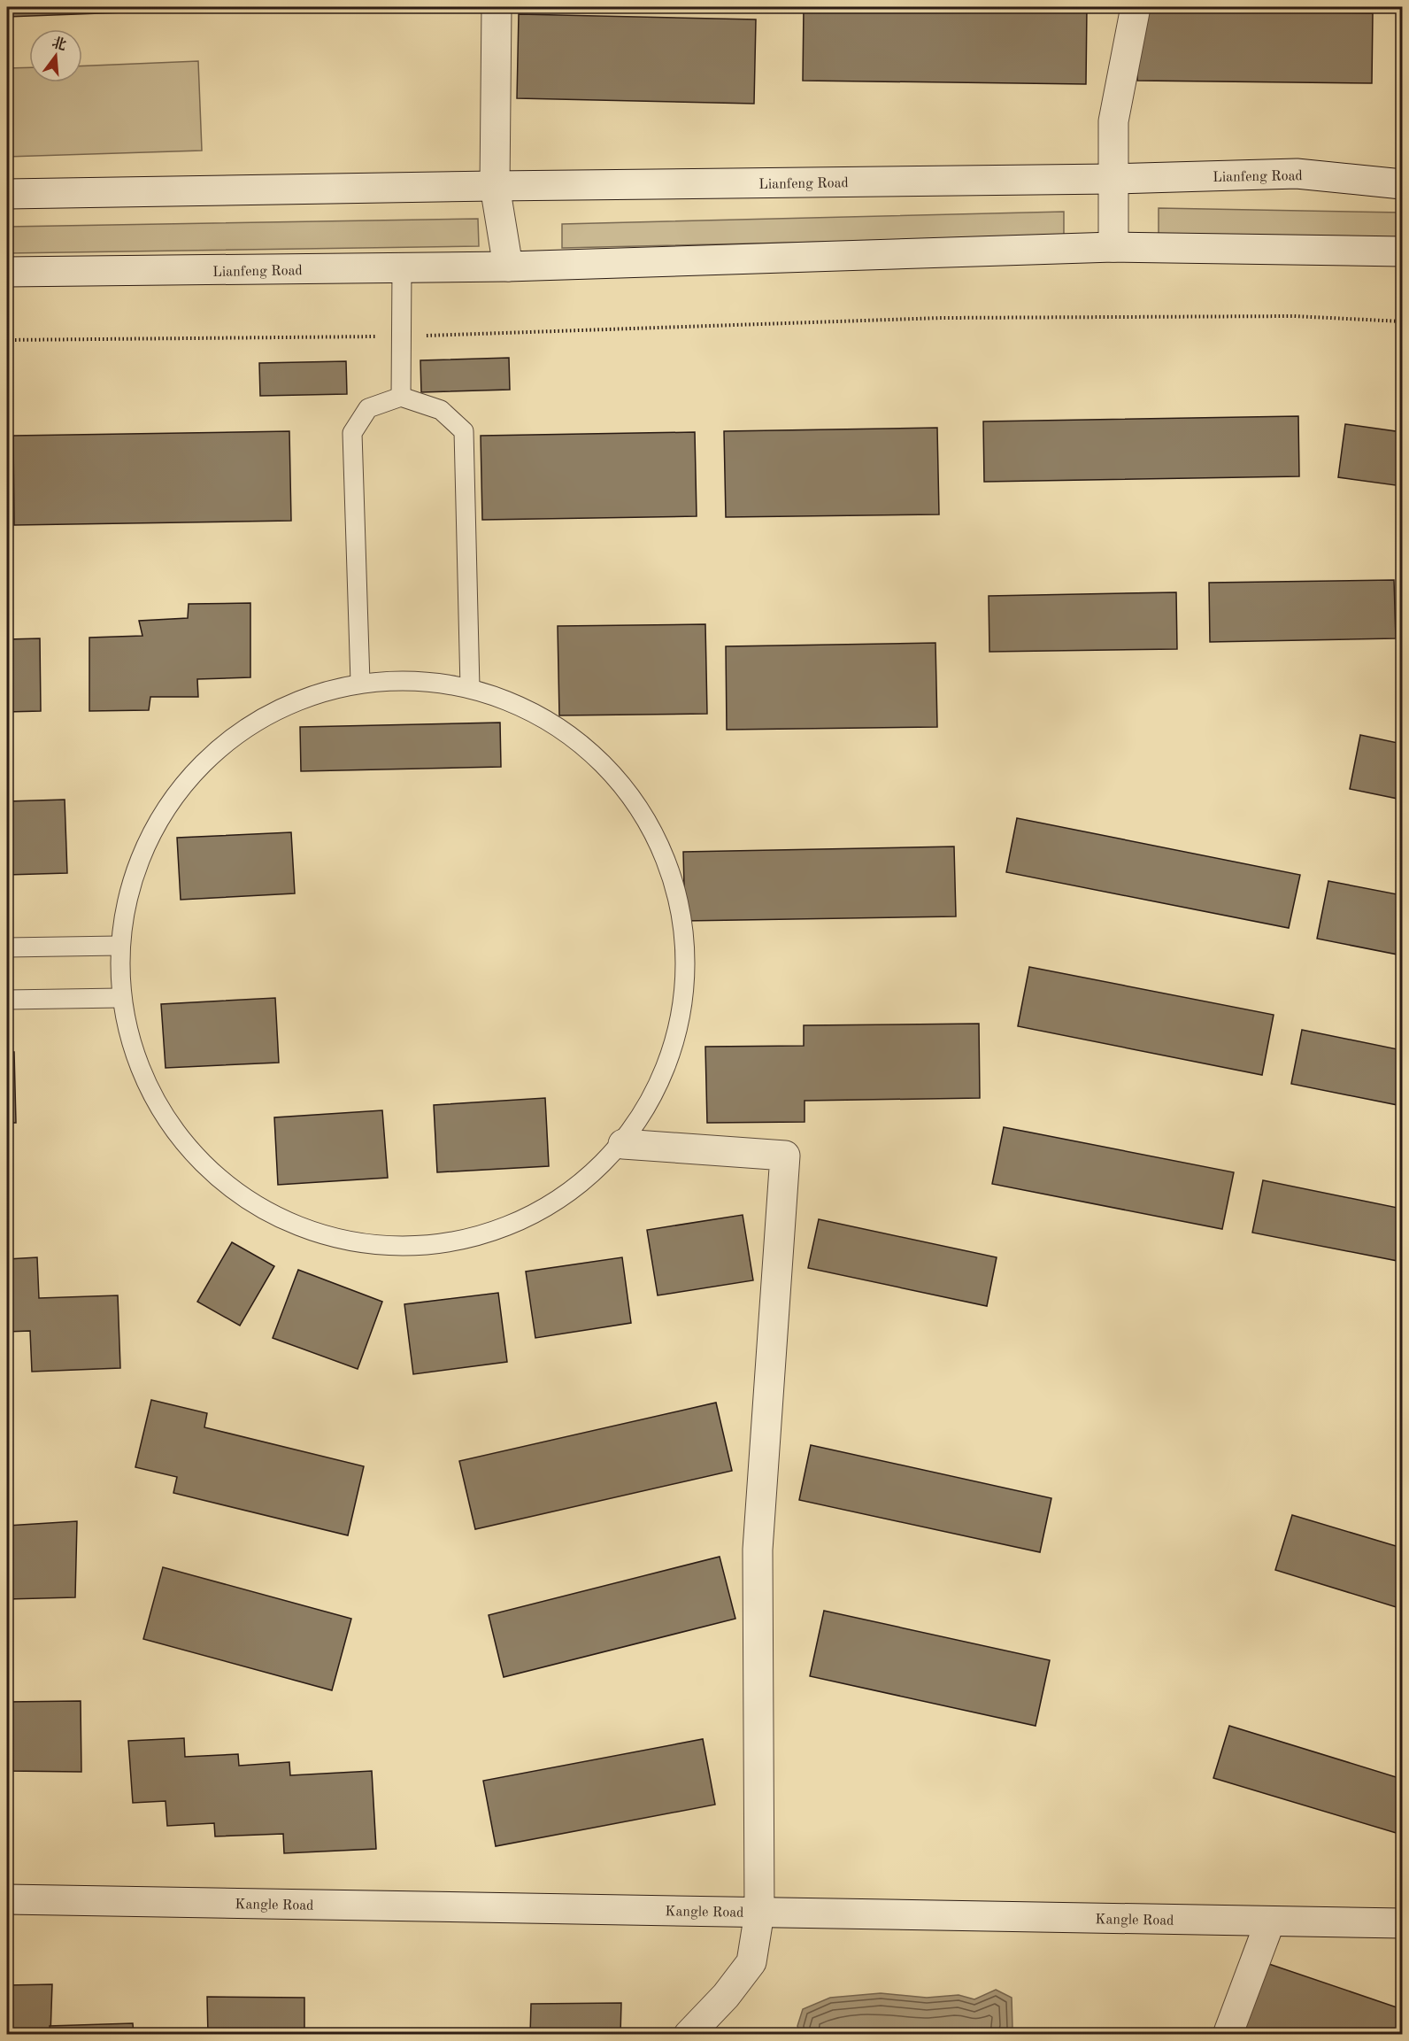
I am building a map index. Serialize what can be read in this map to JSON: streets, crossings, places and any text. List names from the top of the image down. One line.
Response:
{"streets":{"street":["Lianfeng Road","Kangle Road"]},"north":"top"}
